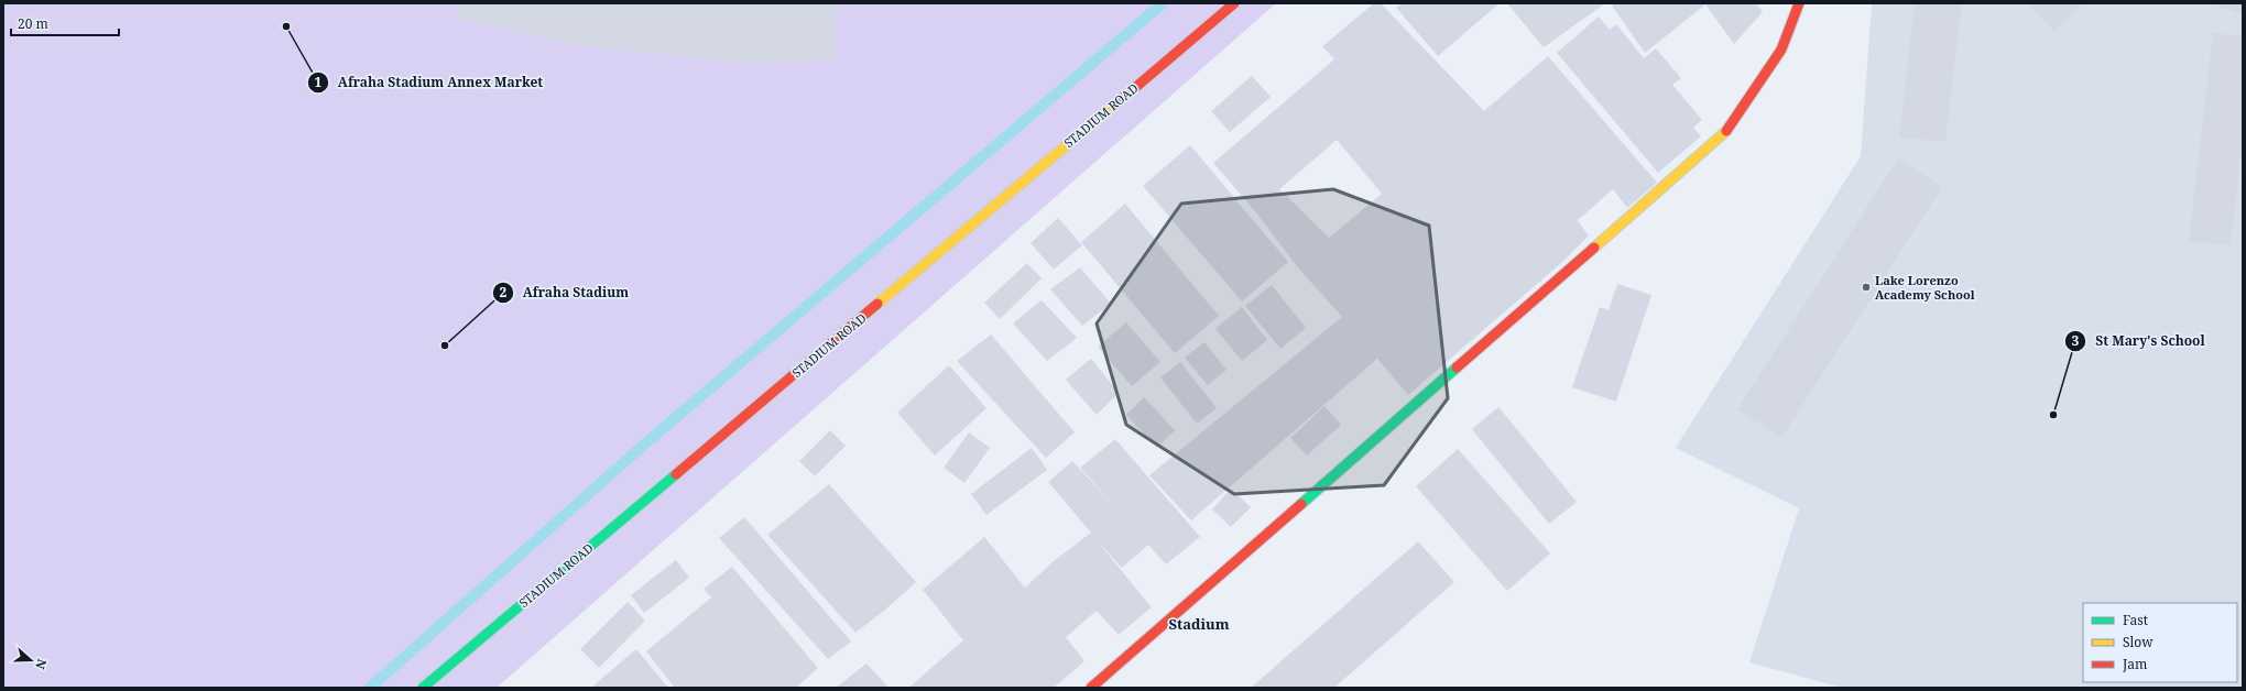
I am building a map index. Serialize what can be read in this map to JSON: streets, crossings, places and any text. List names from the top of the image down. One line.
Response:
{"streets":{"street":["STADIUM ROAD"]},"districts":["Stadium"],"places":["Afraha Stadium Annex Market","Lake Lorenzo Academy School","Afraha Stadium","St Mary's School"],"legend":["Fast","Slow","Jam"],"scale_bar":"20 m","north":"right"}
